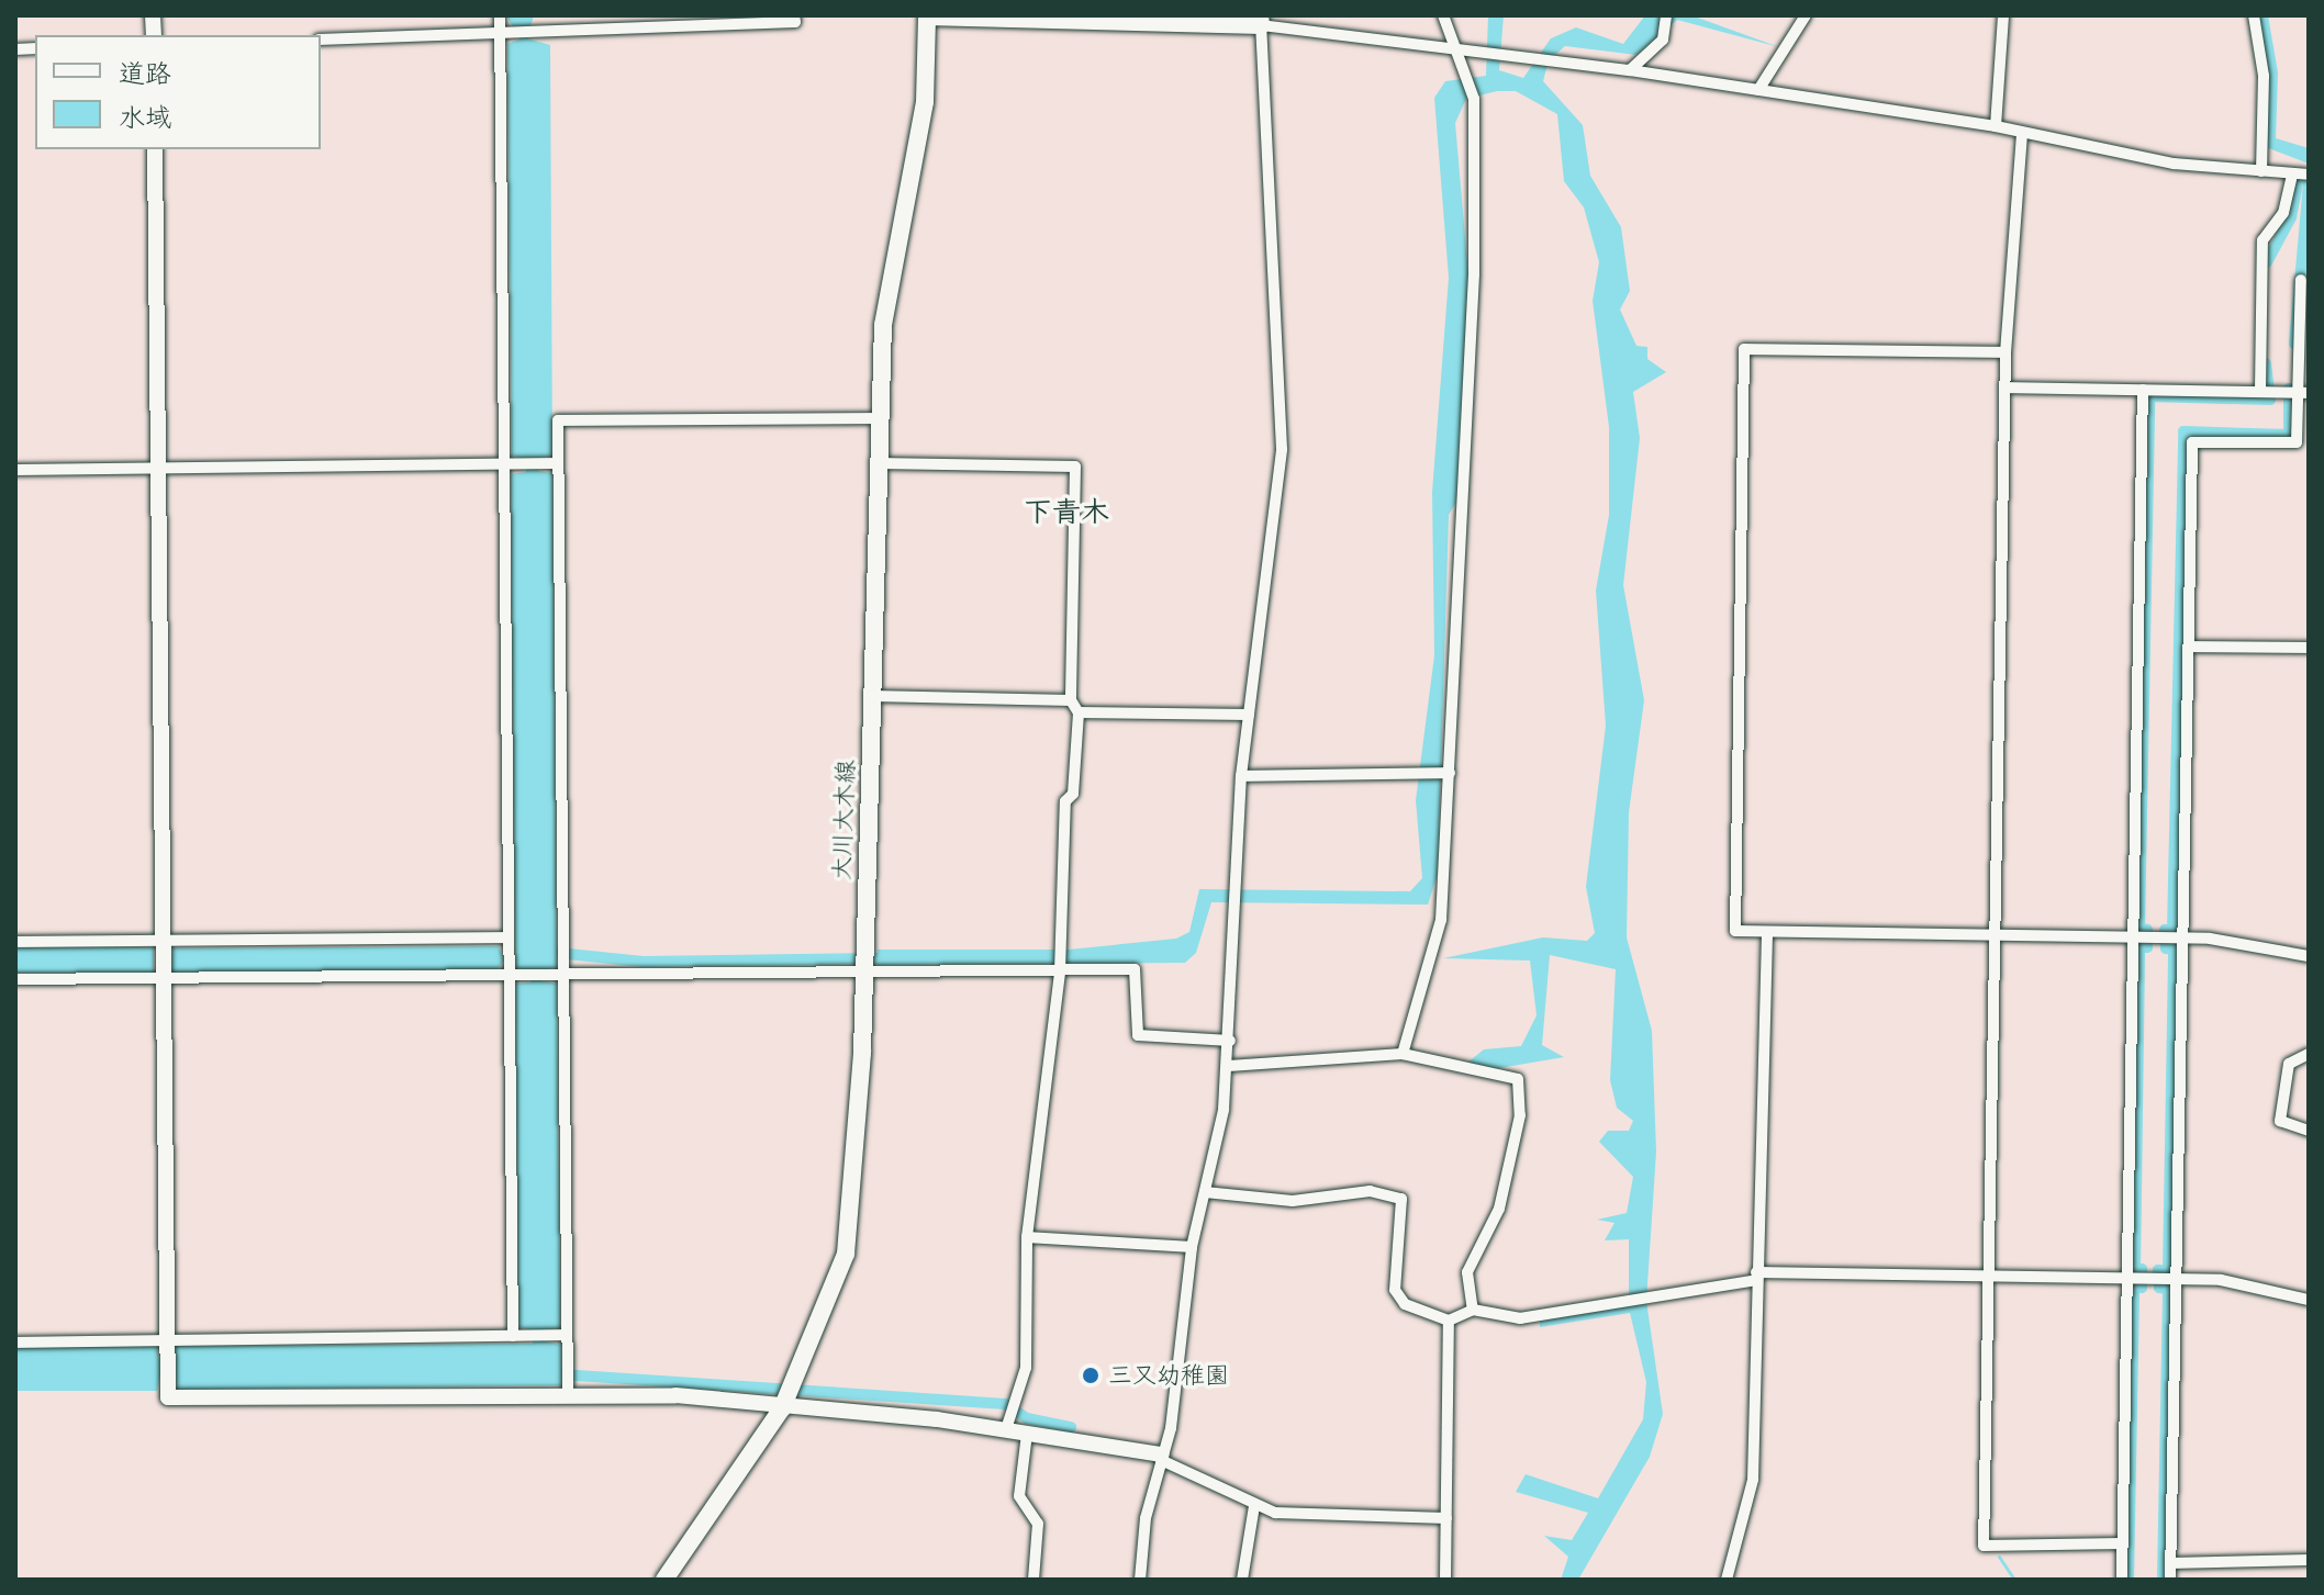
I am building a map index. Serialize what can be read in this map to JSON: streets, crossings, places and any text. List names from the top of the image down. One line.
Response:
{"streets":{"main road":["大川大木線"]},"districts":["下青木"],"places":["三又幼稚園"],"legend":["道路","水域"]}
